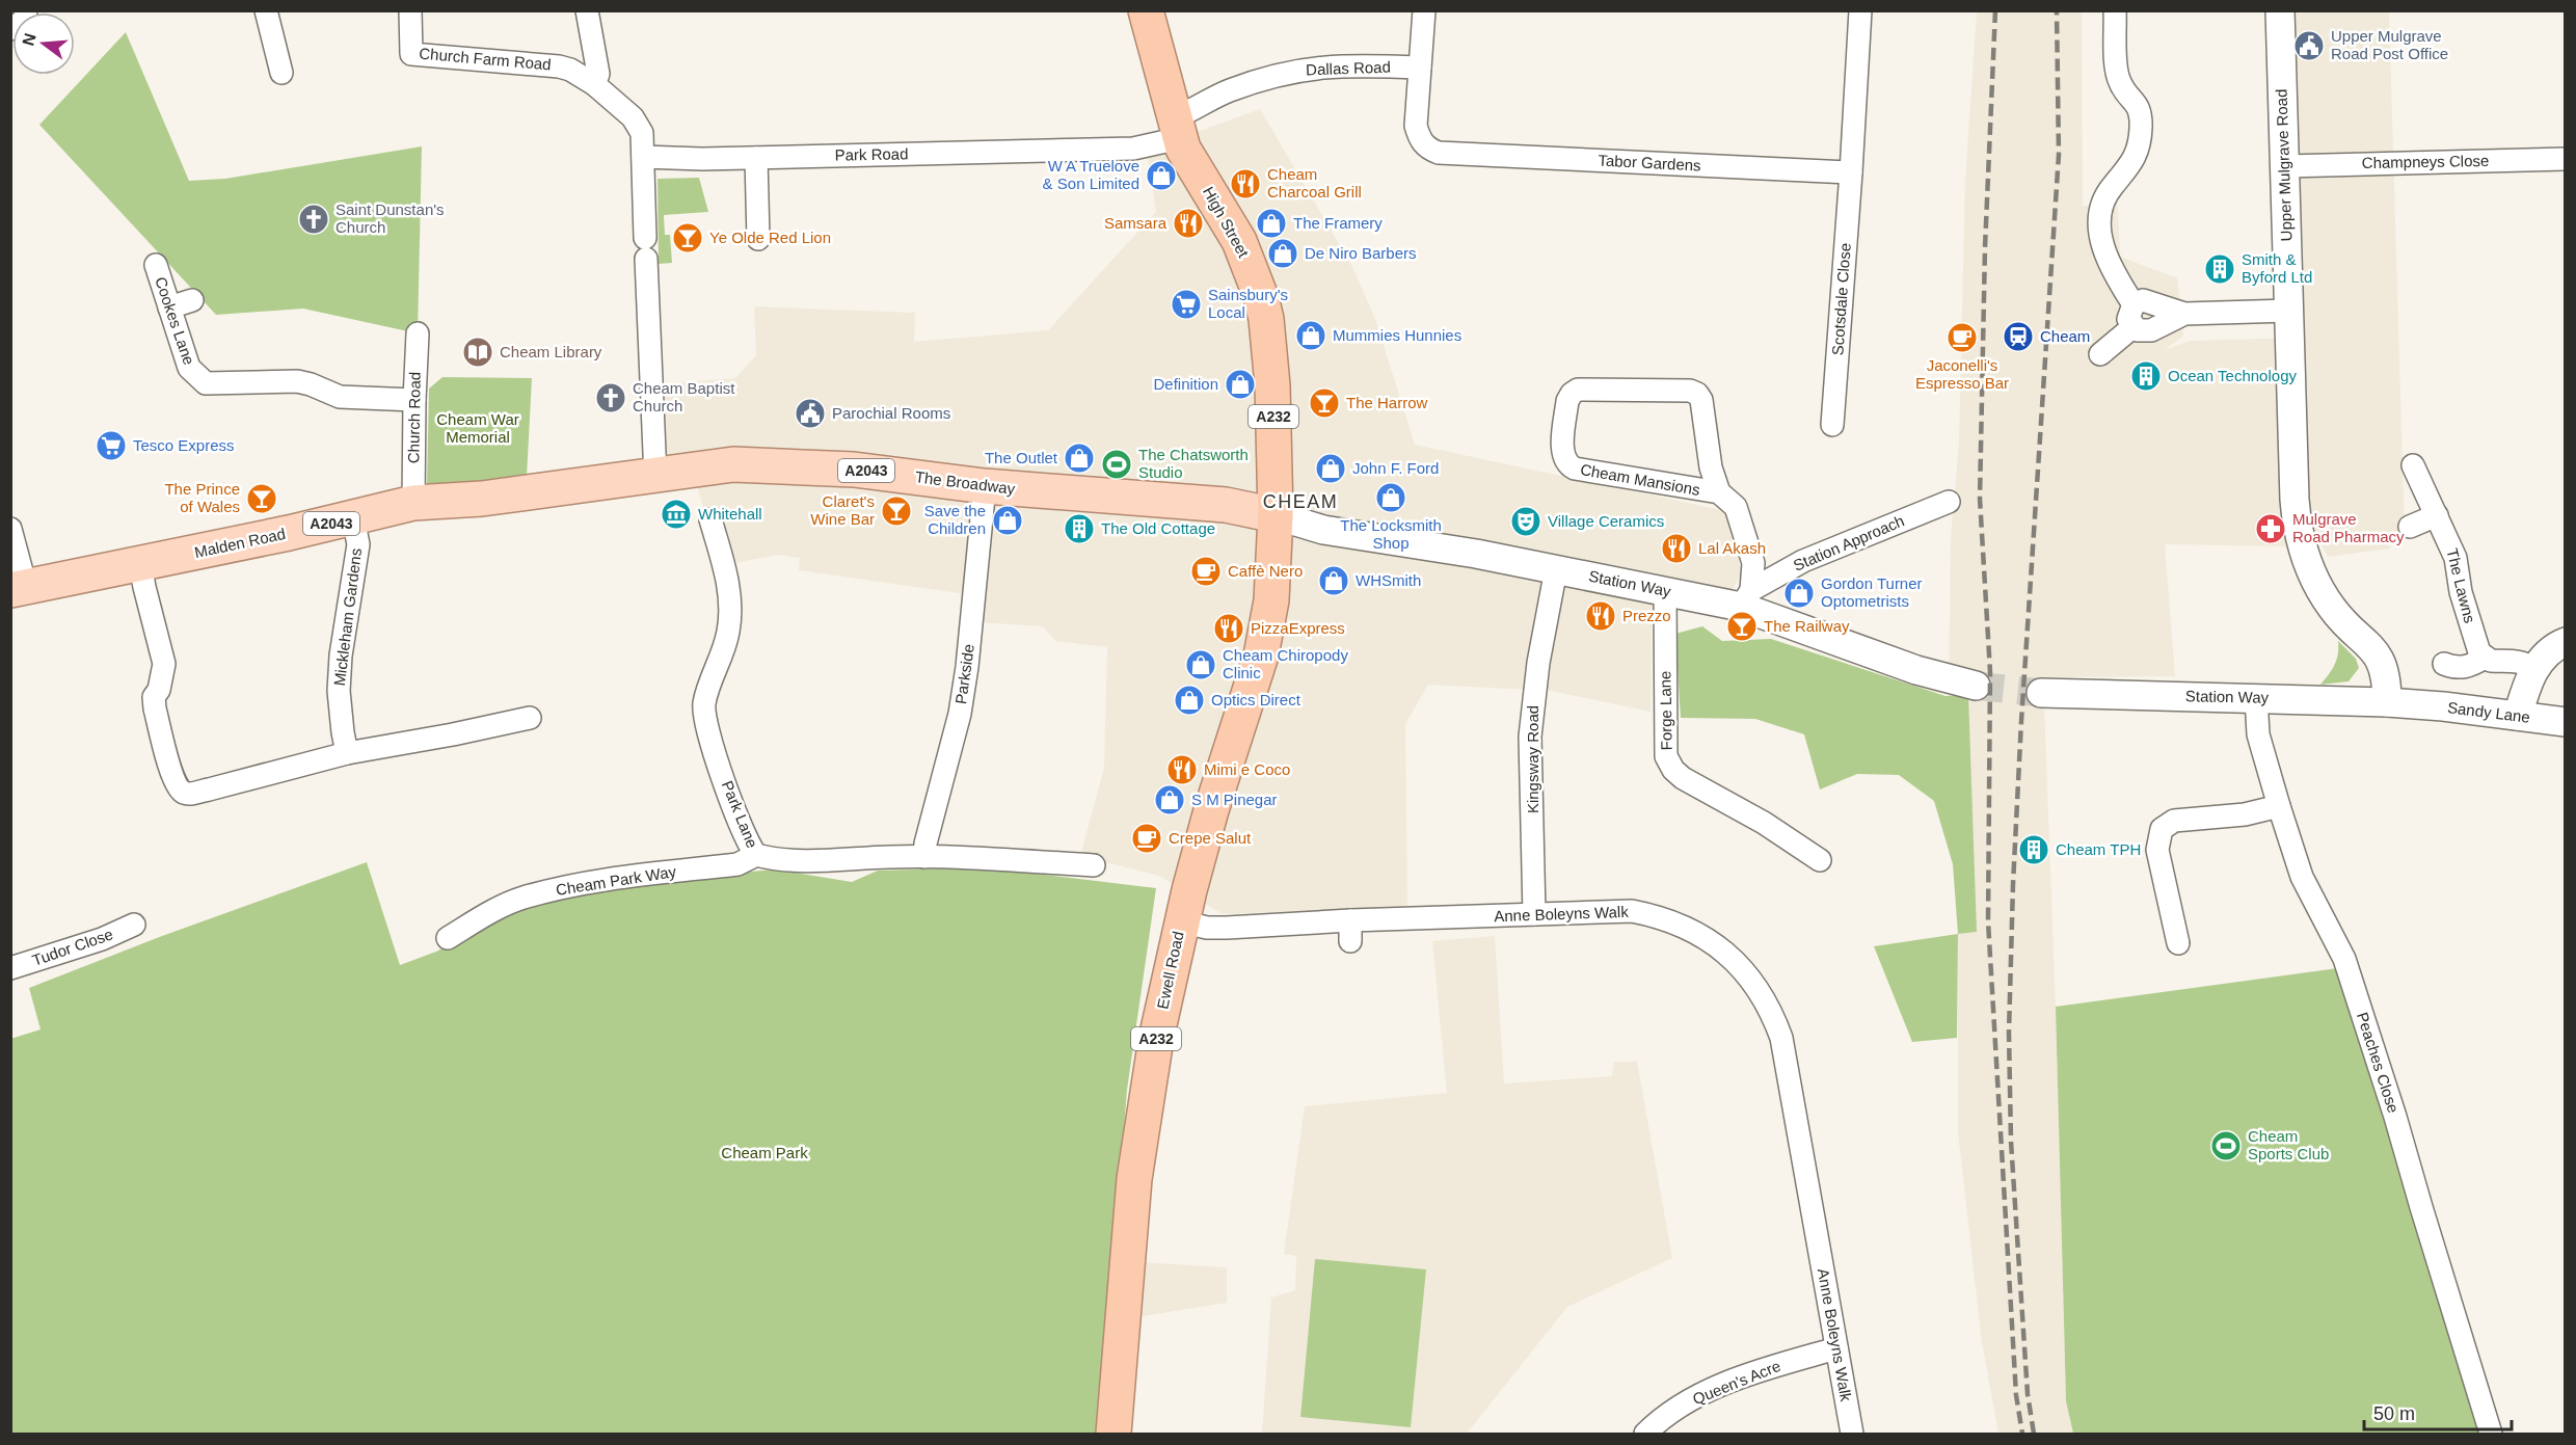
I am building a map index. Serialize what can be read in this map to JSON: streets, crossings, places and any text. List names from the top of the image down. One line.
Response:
{"streets":{"highway":["High Street","A232","Ewell Road"],"main road":["A2043","The Broadway","Malden Road"],"street":["Church Farm Road","Dallas Road","Park Road","Champneys Close","Tabor Gardens","Upper Mulgrave Road","Scotsdale Close","Cookes Lane","Church Road","Cheam Mansions","Station Approach","Station Way","The Lawns","Mickleham Gardens","Parkside","Forge Lane","Sandy Lane","Kingsway Road","Park Lane","Cheam Park Way","Anne Boleyns Walk","Tudor Close","Peaches Close","Queen's Acre"]},"crossings":[["Dallas Road","Park Road"],["Dallas Road","Tabor Gardens"],["Dallas Road","High Street"],["Park Road","High Street"],["Champneys Close","Upper Mulgrave Road"],["Tabor Gardens","Scotsdale Close"],["Upper Mulgrave Road","Station Way"],["Upper Mulgrave Road","Sandy Lane"],["High Street","The Broadway"],["High Street","Station Way"],["High Street","Ewell Road"],["Cookes Lane","Church Road"],["Church Road","Malden Road"],["Cheam Mansions","Station Approach"],["Cheam Mansions","Station Way"],["The Broadway","Malden Road"],["The Broadway","Station Way"],["The Broadway","Parkside"],["The Broadway","Ewell Road"],["Malden Road","Mickleham Gardens"],["Station Approach","Station Way"],["Station Way","Forge Lane"],["Station Way","Sandy Lane"],["Station Way","Kingsway Road"],["Station Way","Ewell Road"],["Station Way","Peaches Close"],["Parkside","Park Lane"],["Kingsway Road","Anne Boleyns Walk"],["Park Lane","Cheam Park Way"],["Anne Boleyns Walk","Ewell Road"],["Anne Boleyns Walk","Queen's Acre"]],"districts":["CHEAM"],"parks":["Cheam War Memorial","Cheam Park"],"places":{"public building":["Upper Mulgrave Road Post Office","Parochial Rooms"],"shop":["W A Truelove & Son Limited","The Framery","De Niro Barbers","Mummies Hunnies","Definition","The Outlet","John F. Ford","The Locksmith Shop","Save the Children","WHSmith","Gordon Turner Optometrists","Cheam Chiropody Clinic","Optics Direct","S M Pinegar"],"restaurant":["Cheam Charcoal Grill","Samsara","Lal Akash","Prezzo","PizzaExpress","Mimi e Coco"],"church":["Saint Dunstan's Church","Cheam Baptist Church"],"bar":["Ye Olde Red Lion","The Harrow","The Prince of Wales","Claret's Wine Bar","The Railway"],"building":["Smith & Byford Ltd","Ocean Technology","The Old Cottage","Cheam TPH"],"supermarket":["Sainsbury's Local","Tesco Express"],"station":["Cheam"],"cafe":["Jaconelli's Espresso Bar","Caffè Nero","Crepe Salut"],"library":["Cheam Library"],"sports":["The Chatsworth Studio","Cheam Sports Club"],"museum":["Whitehall"],"theatre":["Village Ceramics"],"pharmacy":["Mulgrave Road Pharmacy"]},"scale_bar":"50 m","north":"left"}
